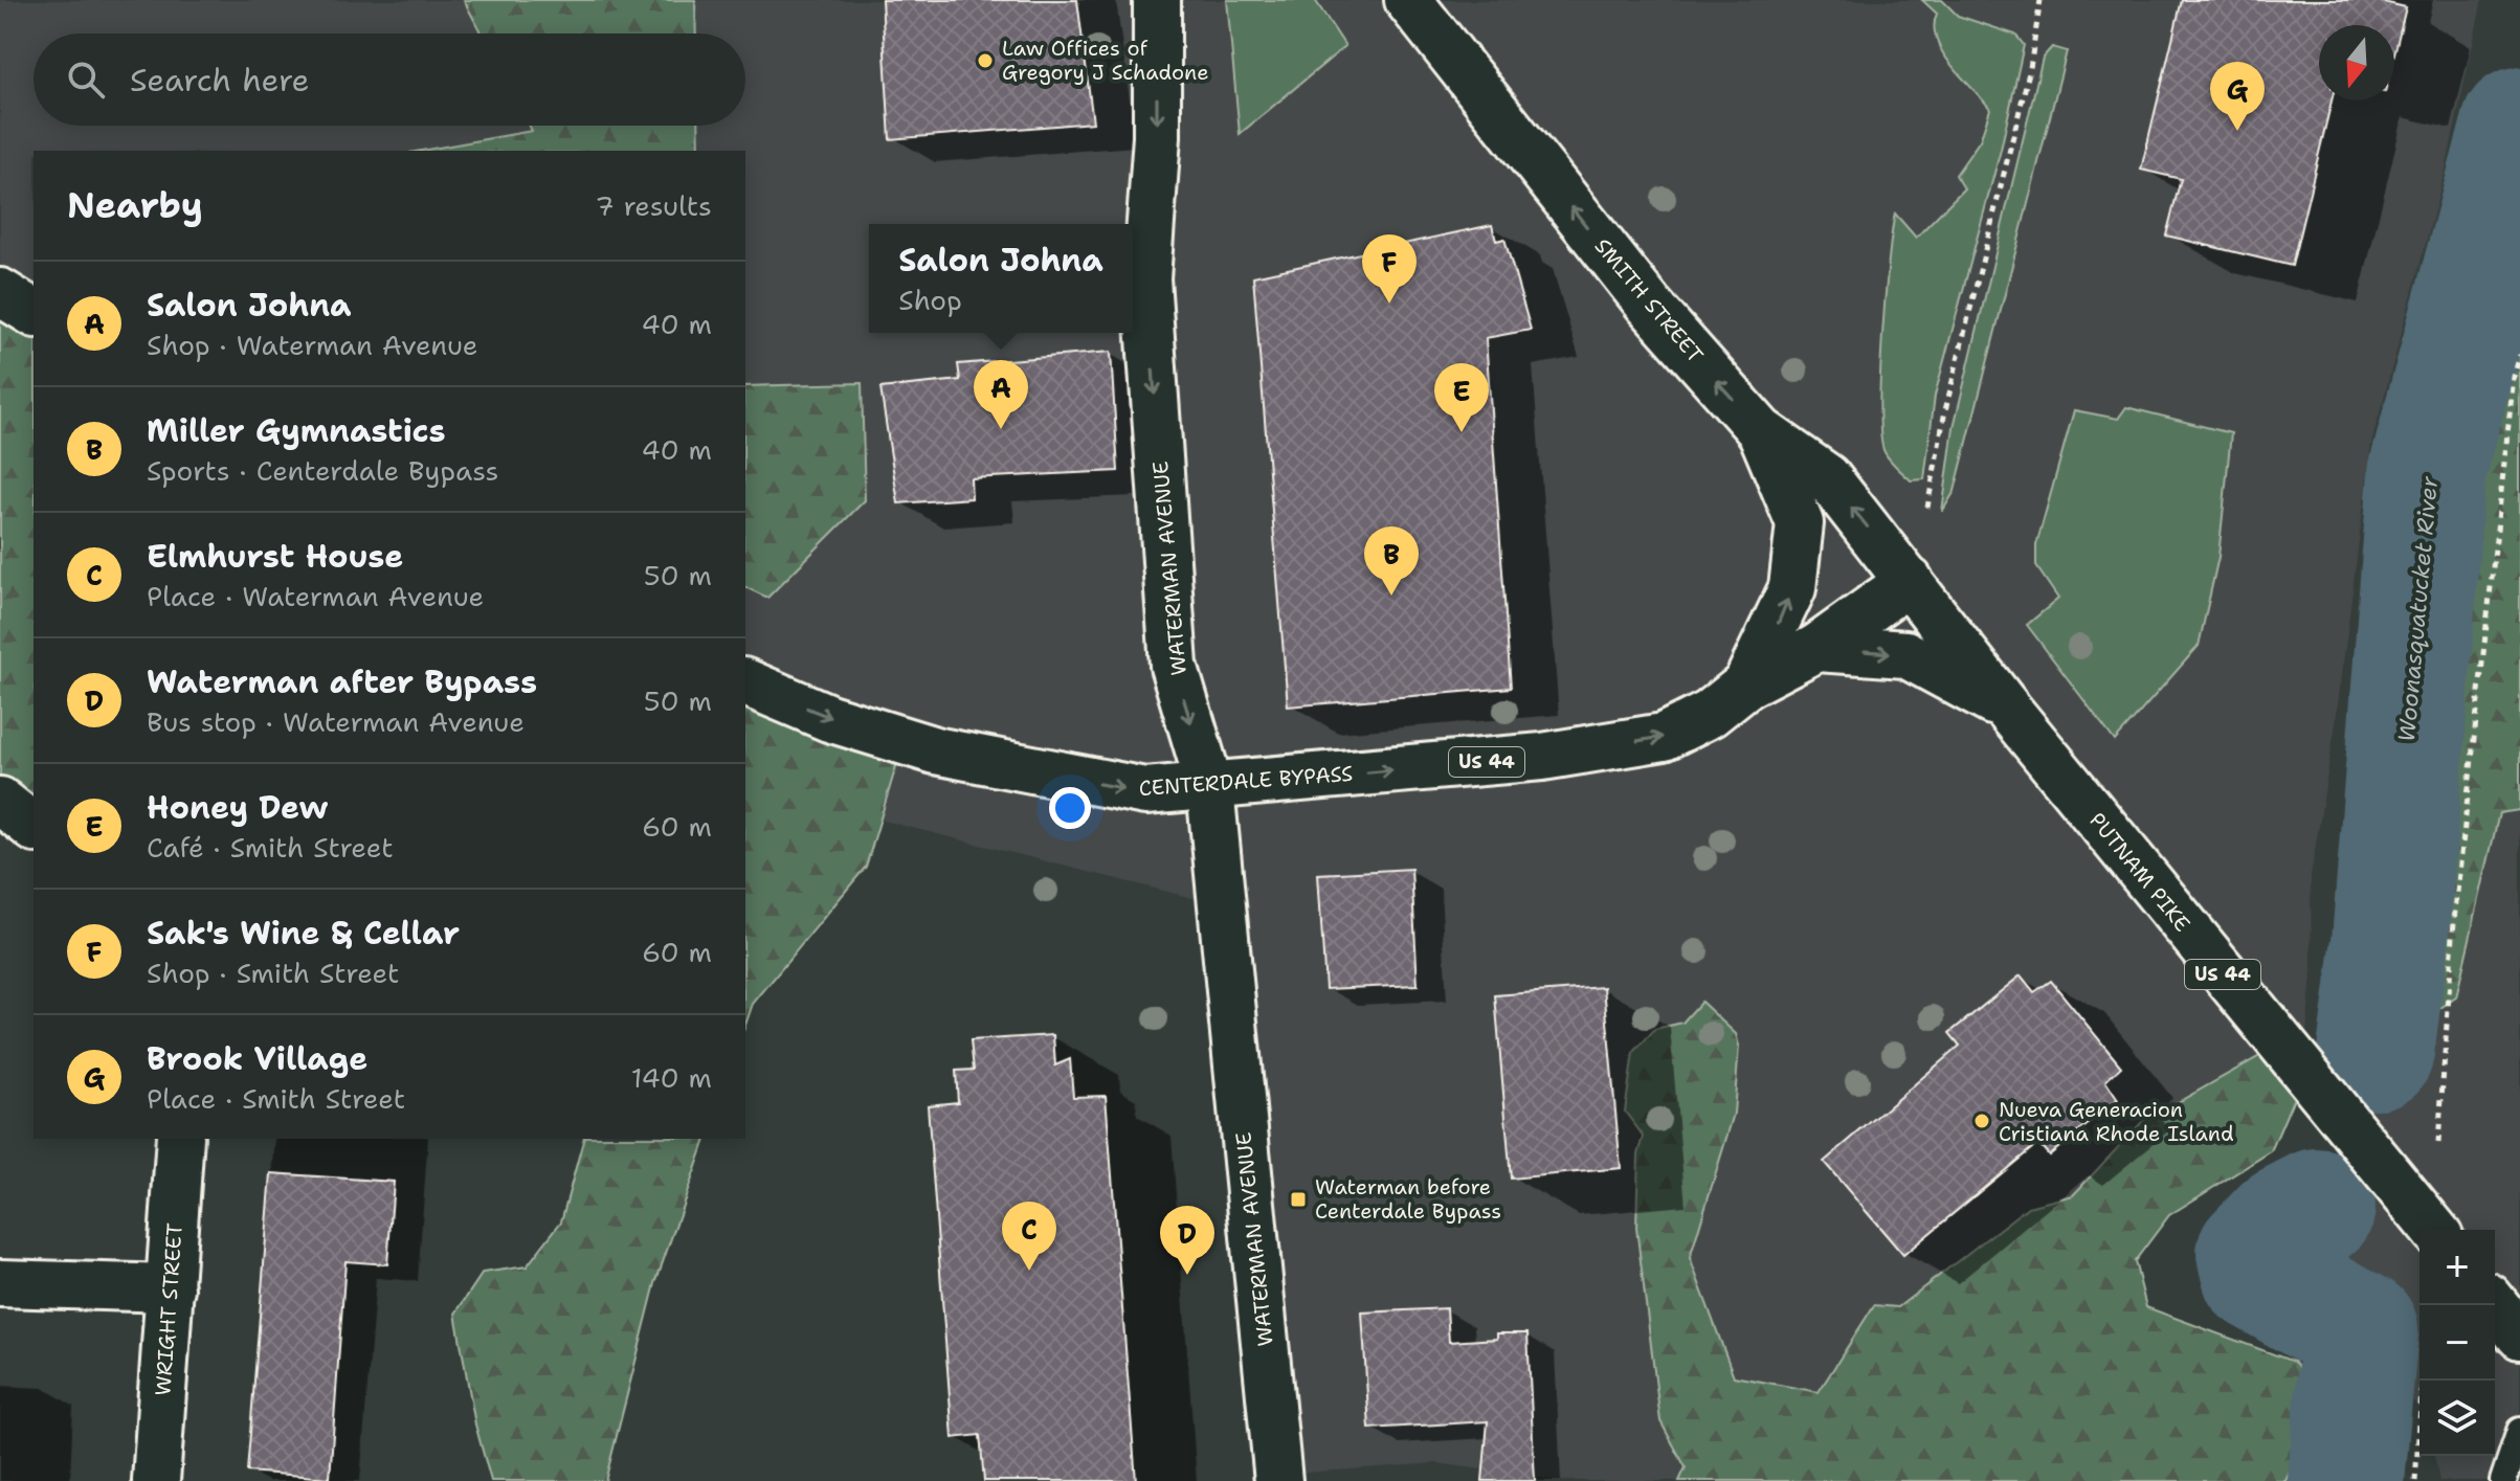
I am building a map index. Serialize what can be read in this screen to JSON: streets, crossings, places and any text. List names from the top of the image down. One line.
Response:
{"streets":{"main road":["SMITH STREET","WATERMAN AVENUE","US 44","CENTERDALE BYPASS","PUTNAM PIKE","WRIGHT STREET"]},"crossings":[["SMITH STREET","CENTERDALE BYPASS"],["SMITH STREET","PUTNAM PIKE"],["WATERMAN AVENUE","CENTERDALE BYPASS"],["US 44","CENTERDALE BYPASS"],["US 44","PUTNAM PIKE"],["CENTERDALE BYPASS","PUTNAM PIKE"]],"one_way":["SMITH STREET","WATERMAN AVENUE"],"water":["Woonasquatucket River"],"places":{"other":["Law Offices of Gregory J Schadone","Nueva Generacion Cristiana Rhode Island"],"transit":["Waterman before Centerdale Bypass"]},"north":"bottom","page":{"search":"Search here","pins":["G","F","A","E","B","C","D"],"heading":["Nearby","7 results"],"popup":["Salon Johna","Shop"],"list":[{"mark":"A","name":"Salon Johna","note":"Shop · Waterman Avenue","value":"40 m"},{"mark":"B","name":"Miller Gymnastics","note":"Sports · Centerdale Bypass","value":"40 m"},{"mark":"C","name":"Elmhurst House","note":"Place · Waterman Avenue","value":"50 m"},{"mark":"D","name":"Waterman after Bypass","note":"Bus stop · Waterman Avenue","value":"50 m"},{"mark":"E","name":"Honey Dew","note":"Café · Smith Street","value":"60 m"},{"mark":"F","name":"Sak's Wine & Cellar","note":"Shop · Smith Street","value":"60 m"},{"mark":"G","name":"Brook Village","note":"Place · Smith Street","value":"140 m"}],"map_buttons":["+","−"]}}
